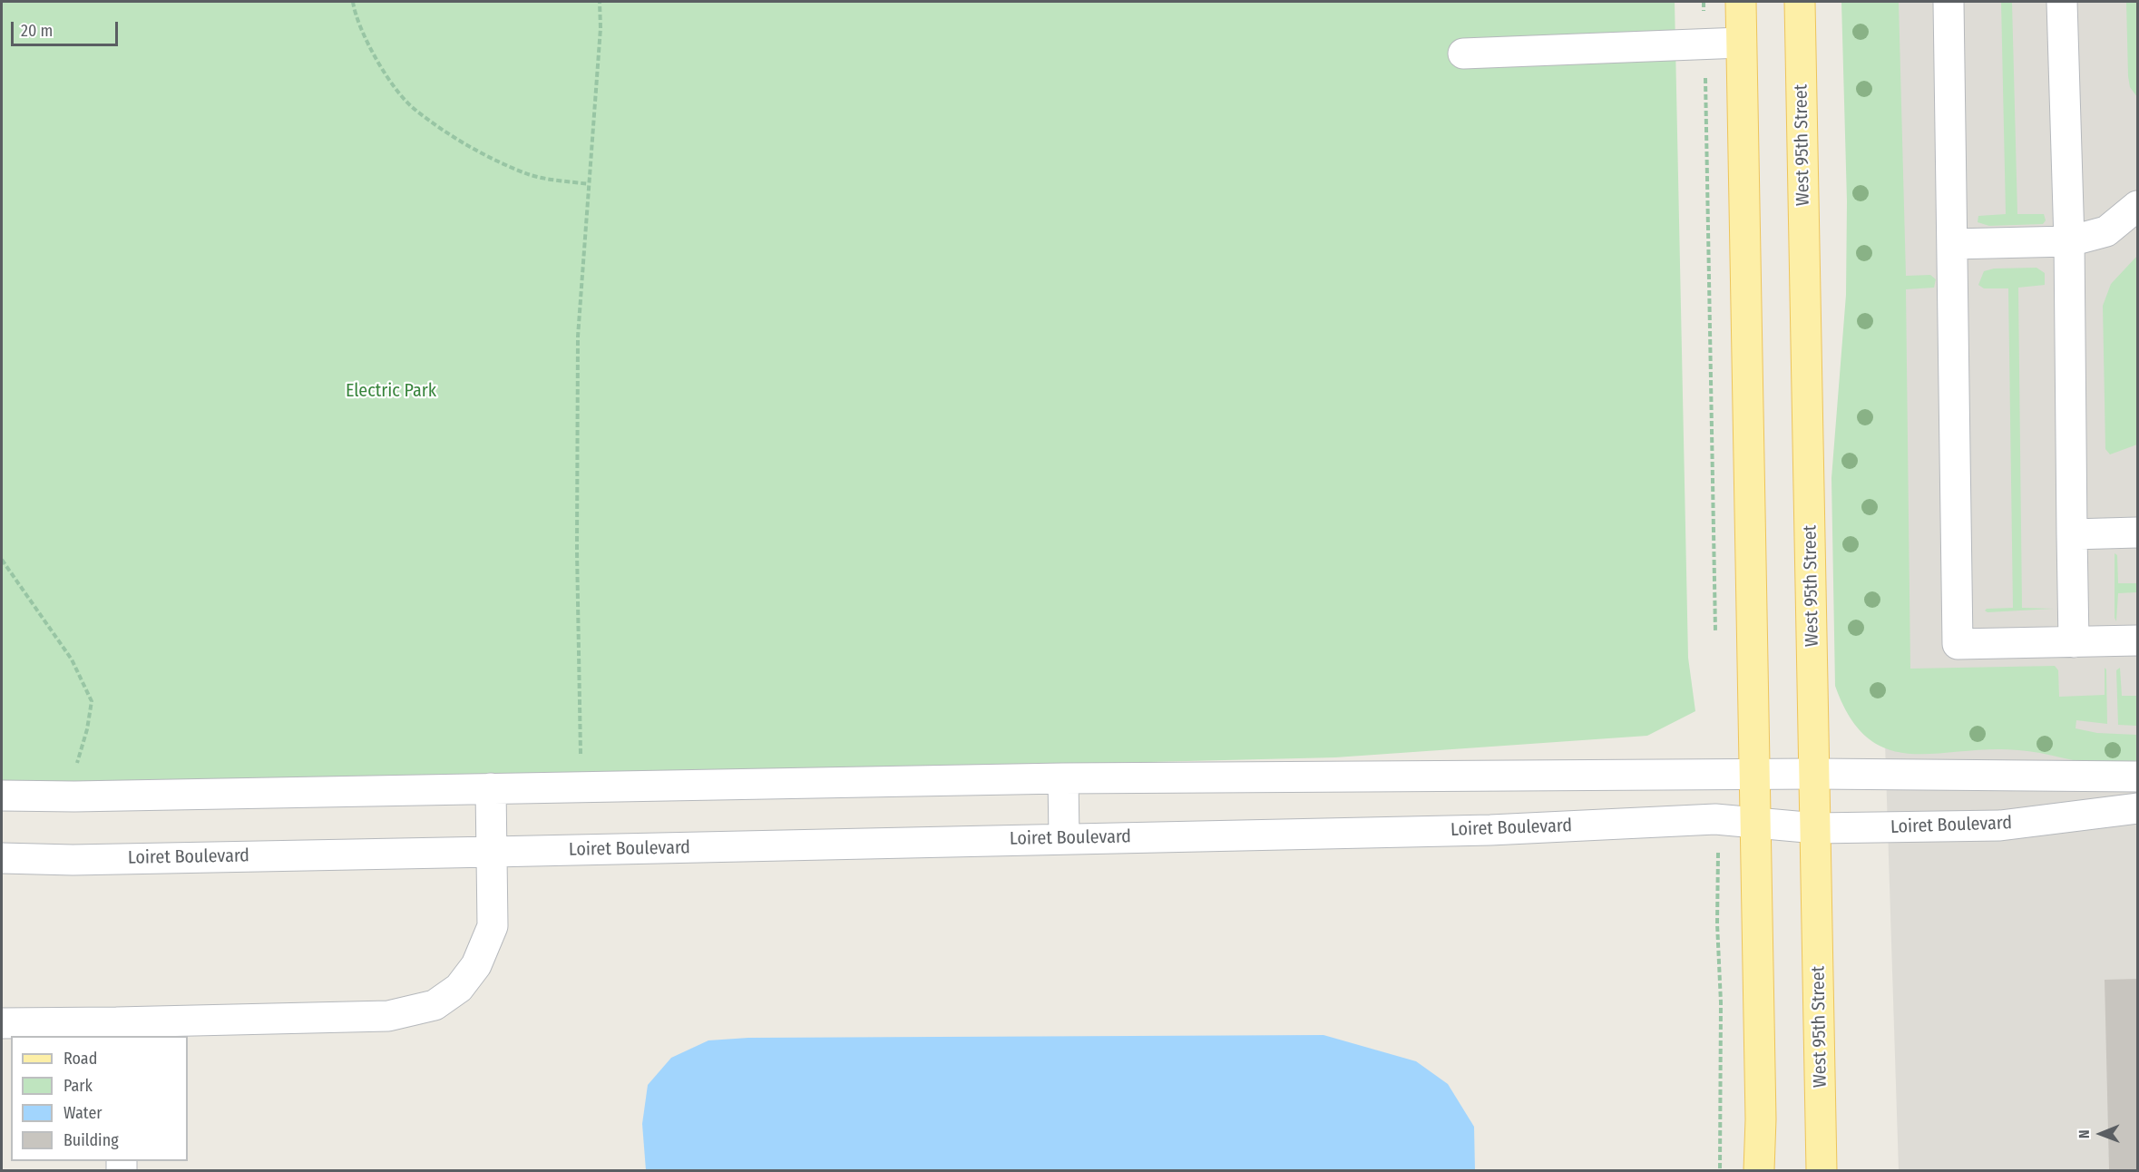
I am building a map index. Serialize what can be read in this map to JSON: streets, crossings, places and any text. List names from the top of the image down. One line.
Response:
{"streets":{"main road":["West 95th Street"],"street":["Loiret Boulevard"]},"crossings":[["West 95th Street","Loiret Boulevard"]],"parks":["Electric Park"],"legend":["Road","Park","Water","Building"],"scale_bar":"20 m","north":"left"}
